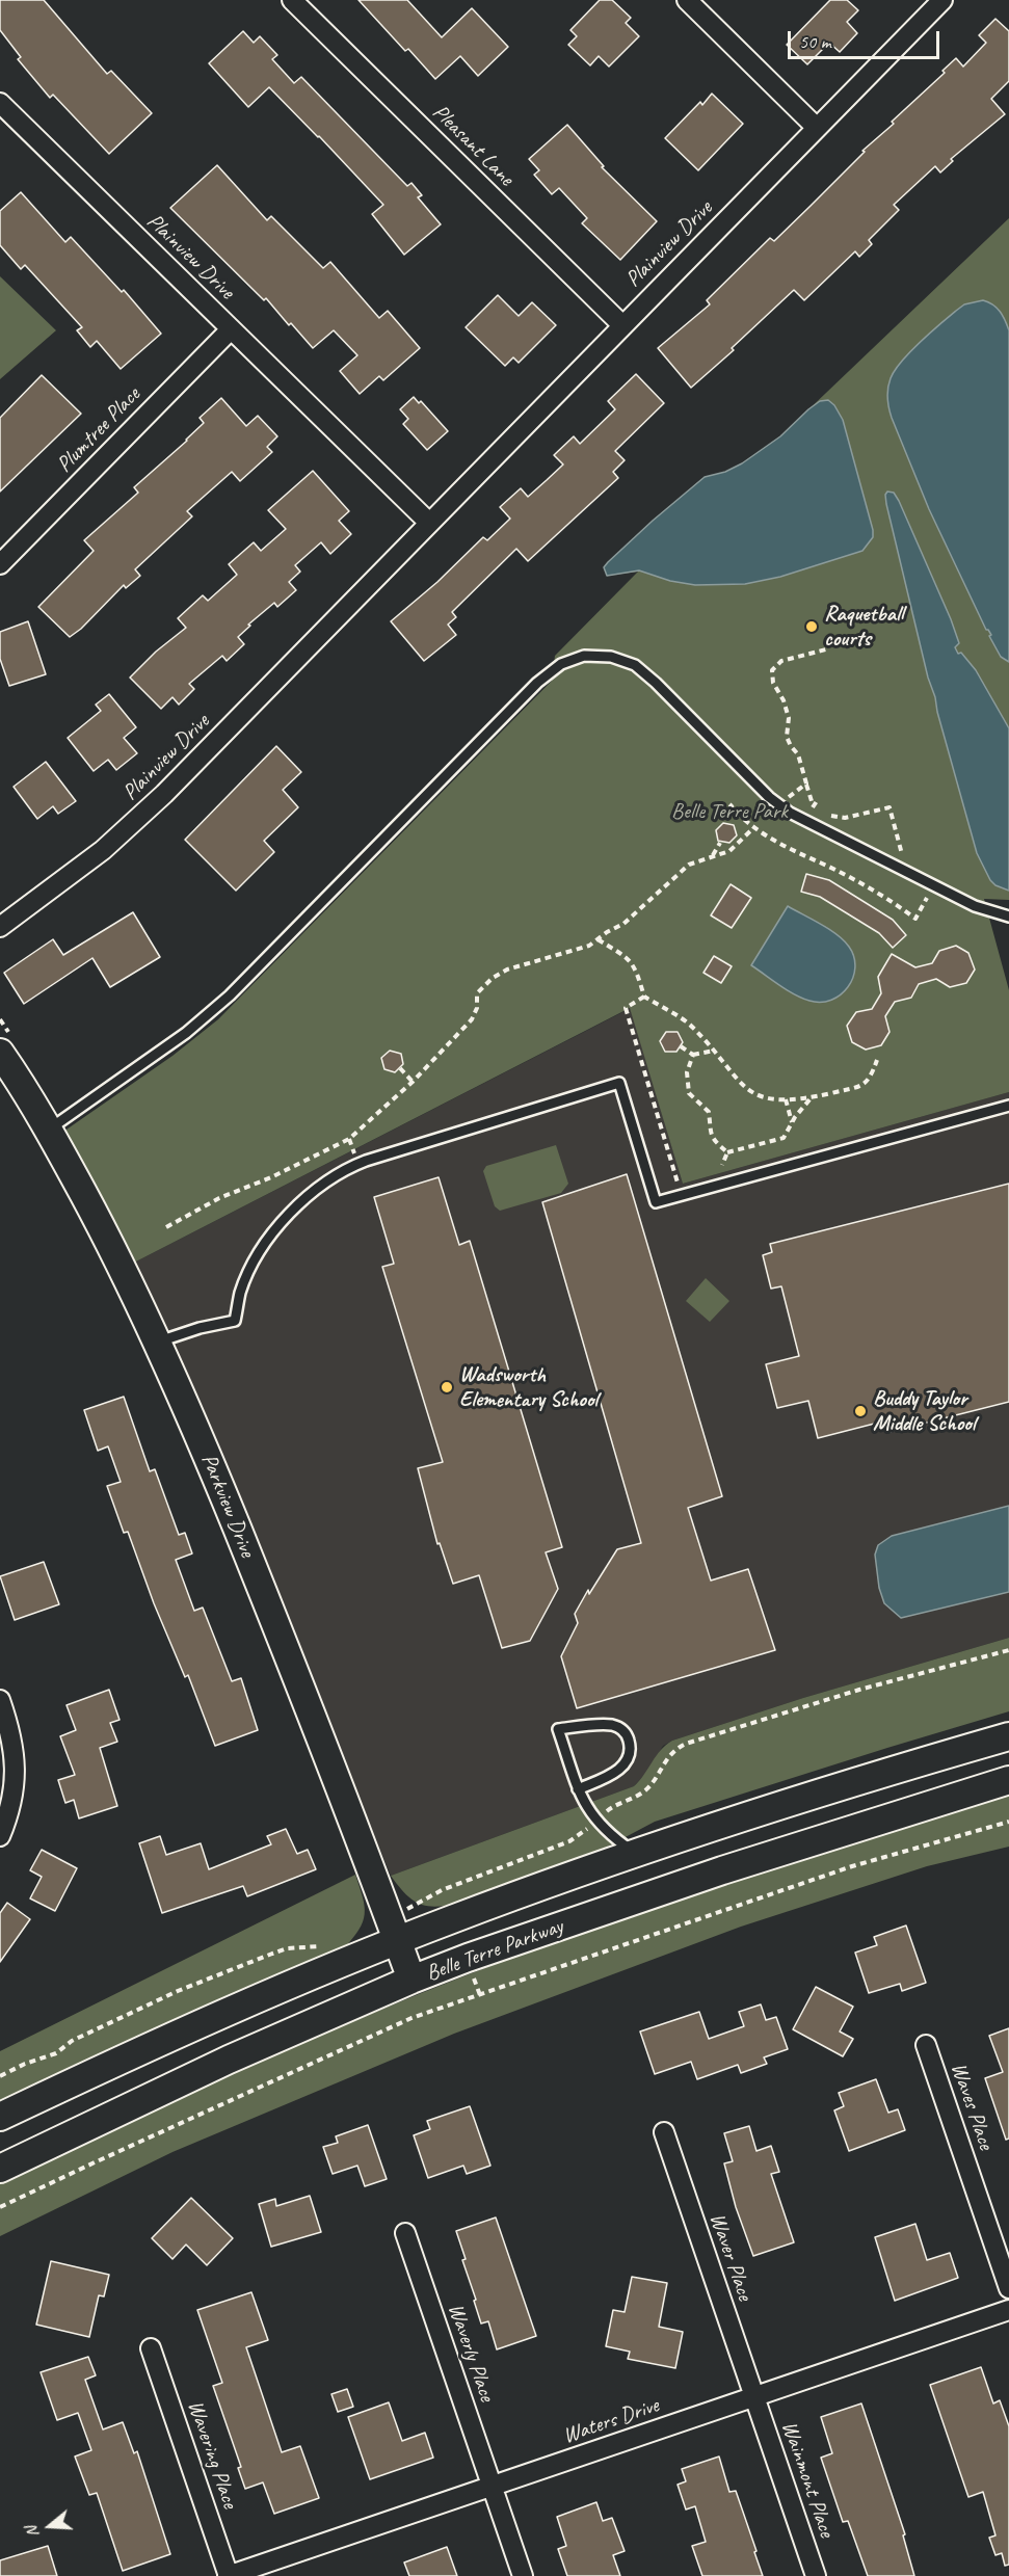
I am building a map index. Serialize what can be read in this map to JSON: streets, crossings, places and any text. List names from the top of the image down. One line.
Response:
{"streets":{"main road":["Parkview Drive","Belle Terre Parkway"],"street":["Pleasant Lane","Plainview Drive","Plumtree Place","Waves Place","Waver Place","Waverly Place","Waters Drive","Wavering Place","Wainmont Place"]},"crossings":[["Pleasant Lane","Plainview Drive"],["Plainview Drive","Plumtree Place"],["Parkview Drive","Belle Terre Parkway"],["Waver Place","Waters Drive"],["Waver Place","Wainmont Place"],["Waverly Place","Waters Drive"],["Waters Drive","Wavering Place"],["Waters Drive","Wainmont Place"]],"parks":["Belle Terre Park"],"places":["Raquetball courts","Wadsworth Elementary School","Buddy Taylor Middle School"],"scale_bar":"50 m","north":"left"}
